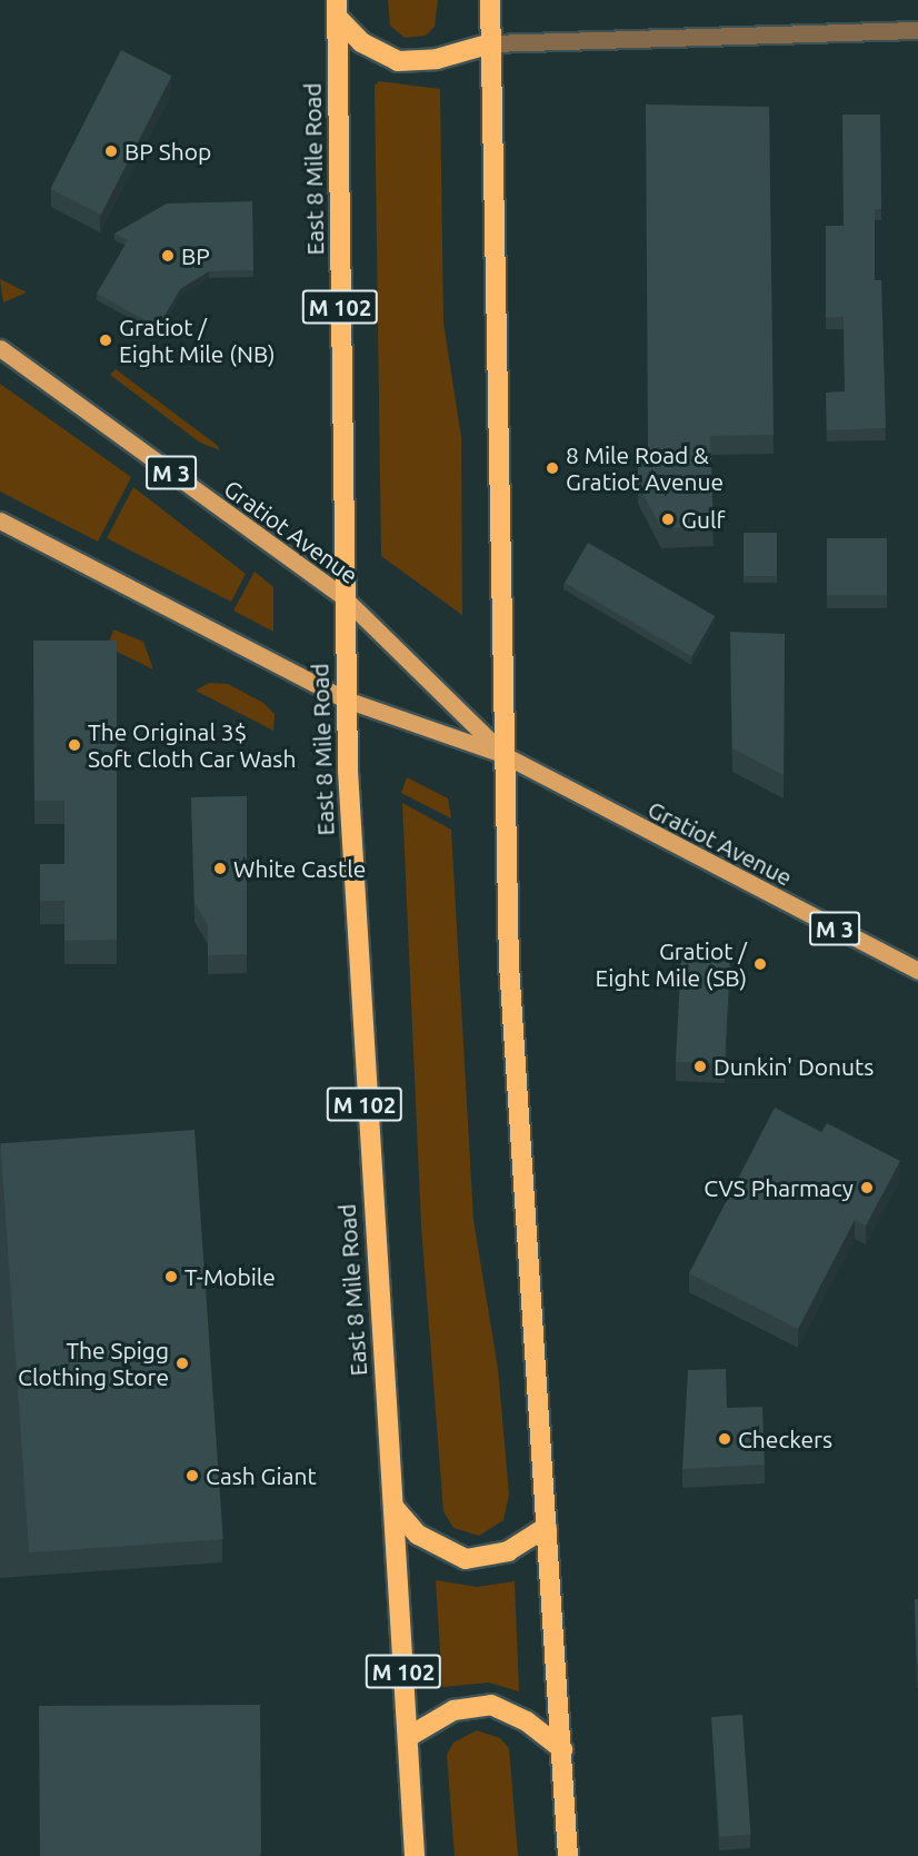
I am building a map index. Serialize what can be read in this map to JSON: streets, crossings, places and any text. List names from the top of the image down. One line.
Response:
{"streets":{"highway":["East 8 Mile Road","M 102"],"main road":["M 3","Gratiot Avenue"]},"crossings":[["East 8 Mile Road","Gratiot Avenue"]],"places":["BP Shop","BP","Gratiot / Eight Mile (NB)","8 Mile Road & Gratiot Avenue","Gulf","The Original 3$ Soft Cloth Car Wash","White Castle","Gratiot / Eight Mile (SB)","Dunkin' Donuts","CVS Pharmacy","T-Mobile","The Spigg Clothing Store","Checkers","Cash Giant"]}
